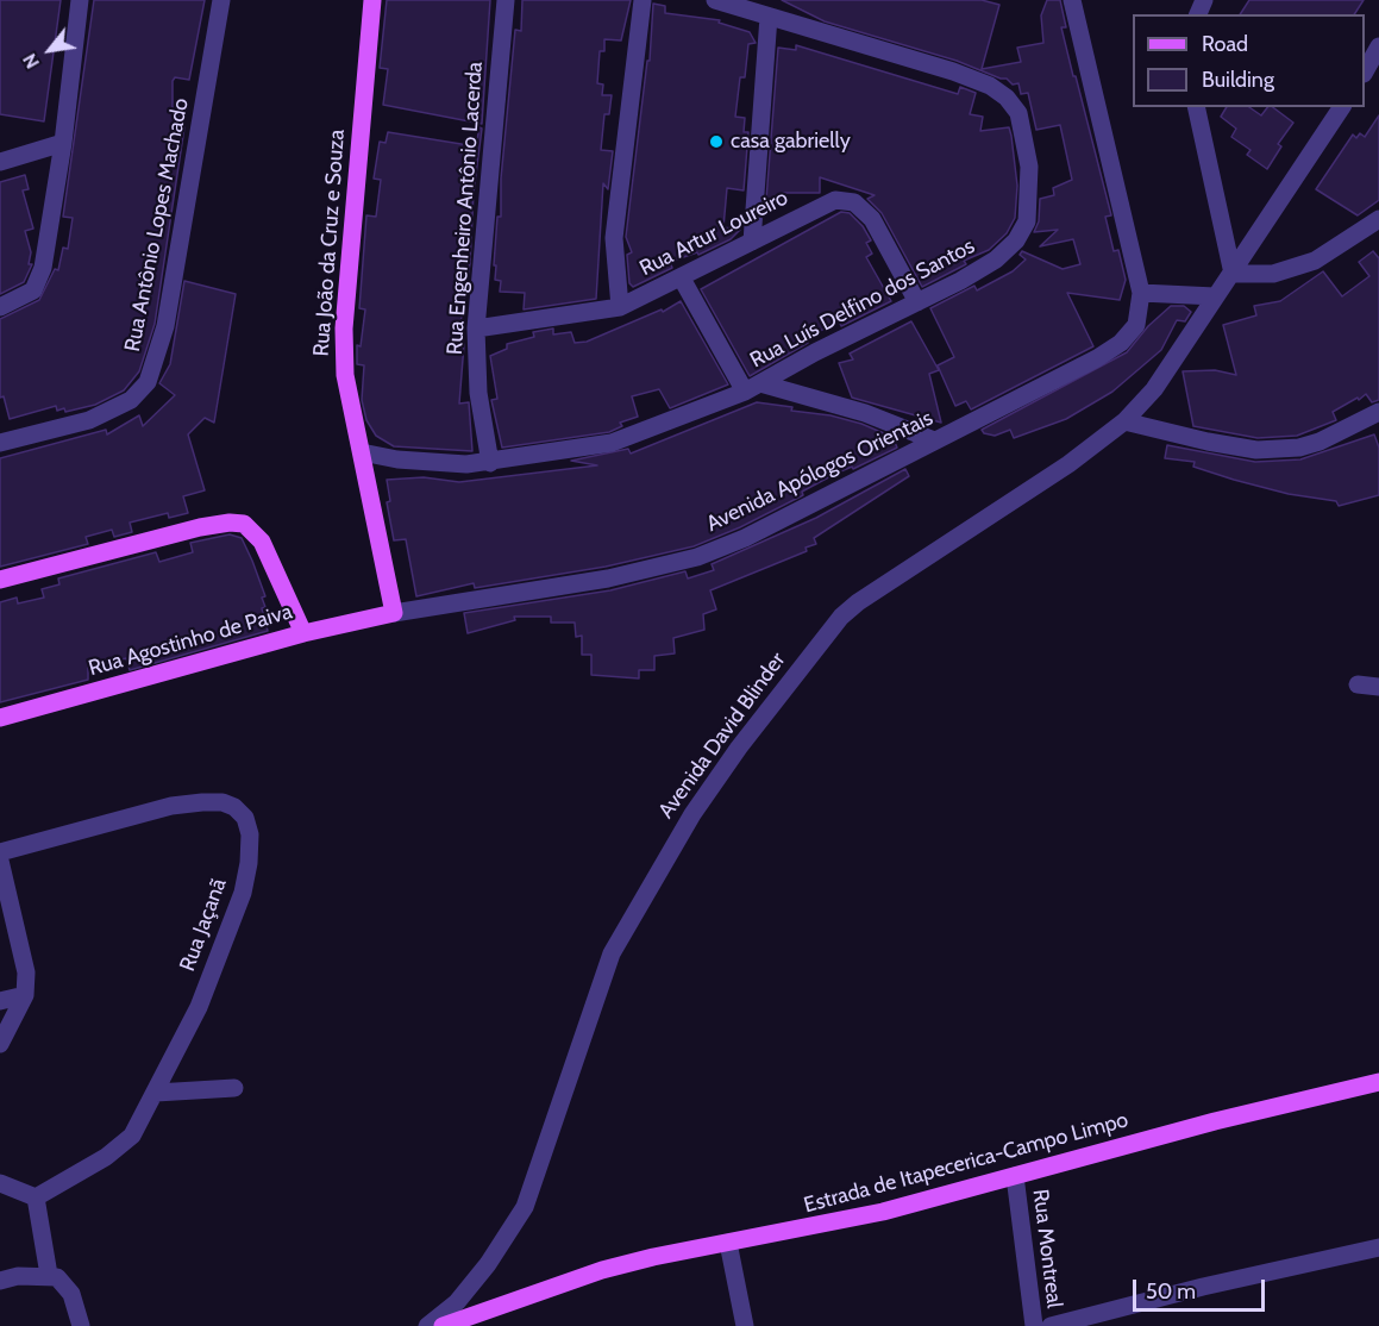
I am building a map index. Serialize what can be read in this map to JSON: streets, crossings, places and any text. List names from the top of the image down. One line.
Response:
{"streets":{"main road":["Rua João da Cruz e Souza","Rua Agostinho de Paiva","Estrada de Itapecerica-Campo Limpo"],"street":["Rua Engenheiro Antônio Lacerda","Rua Antônio Lopes Machado","Rua Artur Loureiro","Rua Luís Delfino dos Santos","Avenida Apólogos Orientais","Avenida David Blinder","Rua Jaçanã","Rua Montreal"]},"crossings":[["Rua Engenheiro Antônio Lacerda","Rua Artur Loureiro"],["Rua Engenheiro Antônio Lacerda","Rua Luís Delfino dos Santos"],["Rua Artur Loureiro","Rua Luís Delfino dos Santos"],["Rua João da Cruz e Souza","Rua Luís Delfino dos Santos"],["Rua João da Cruz e Souza","Avenida Apólogos Orientais"],["Rua João da Cruz e Souza","Rua Agostinho de Paiva"],["Avenida Apólogos Orientais","Rua Agostinho de Paiva"],["Estrada de Itapecerica-Campo Limpo","Rua Montreal"]],"places":["casa gabrielly"],"legend":["Road","Building"],"scale_bar":"50 m","north":"bottom left"}
